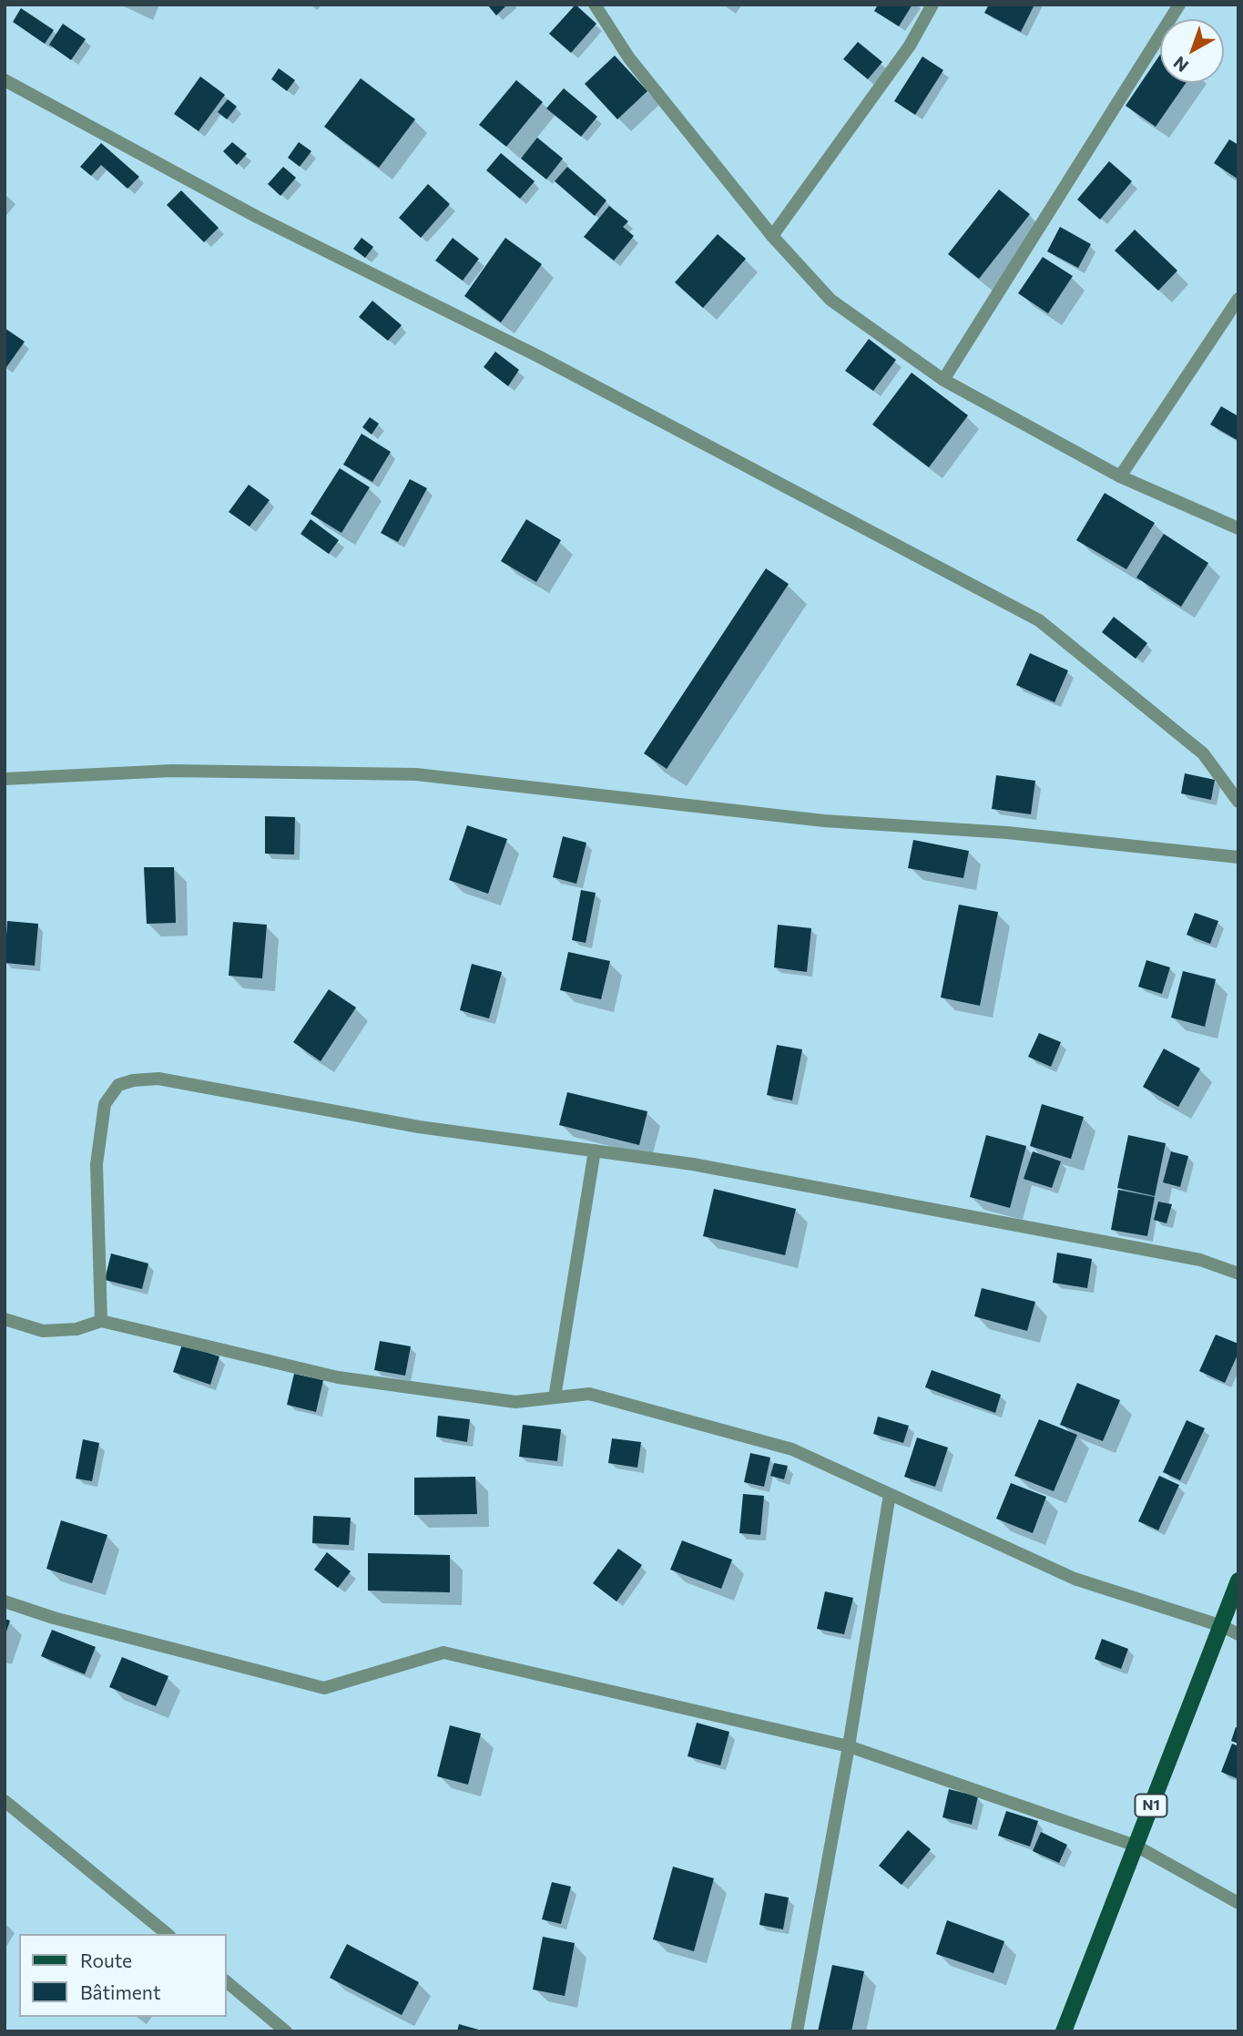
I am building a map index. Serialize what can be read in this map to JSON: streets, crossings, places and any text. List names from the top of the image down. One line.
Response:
{"streets":{"main road":["N1"]},"legend":["Route","Bâtiment"],"north":"bottom left"}
